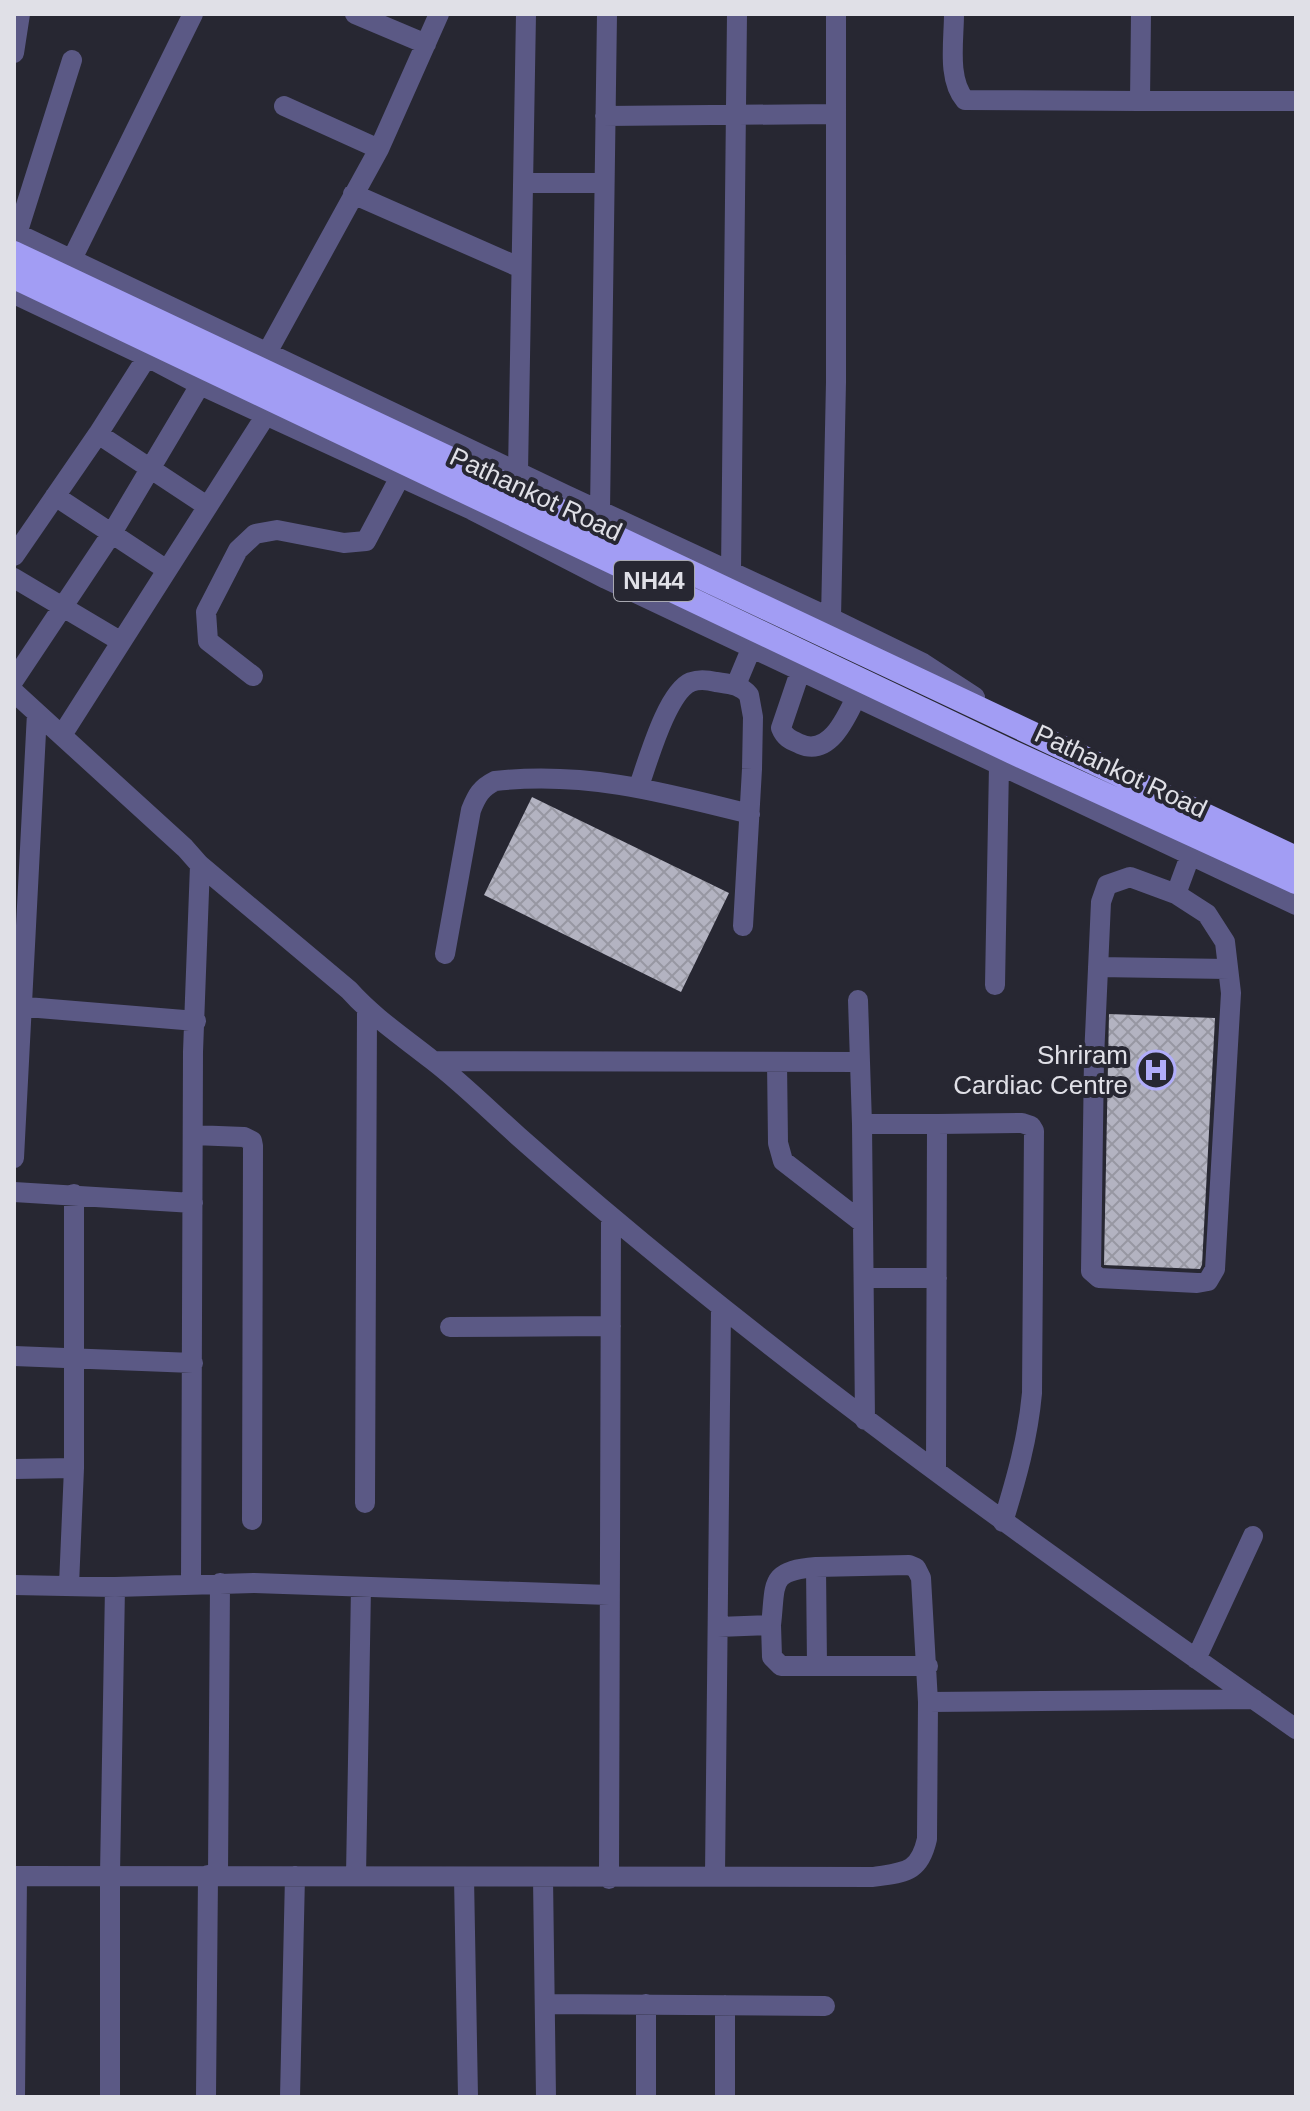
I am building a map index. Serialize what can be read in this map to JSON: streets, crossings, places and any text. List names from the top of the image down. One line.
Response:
{"streets":{"highway":["Pathankot Road","NH44"]},"places":{"hospital":["Shriram Cardiac Centre"]}}
